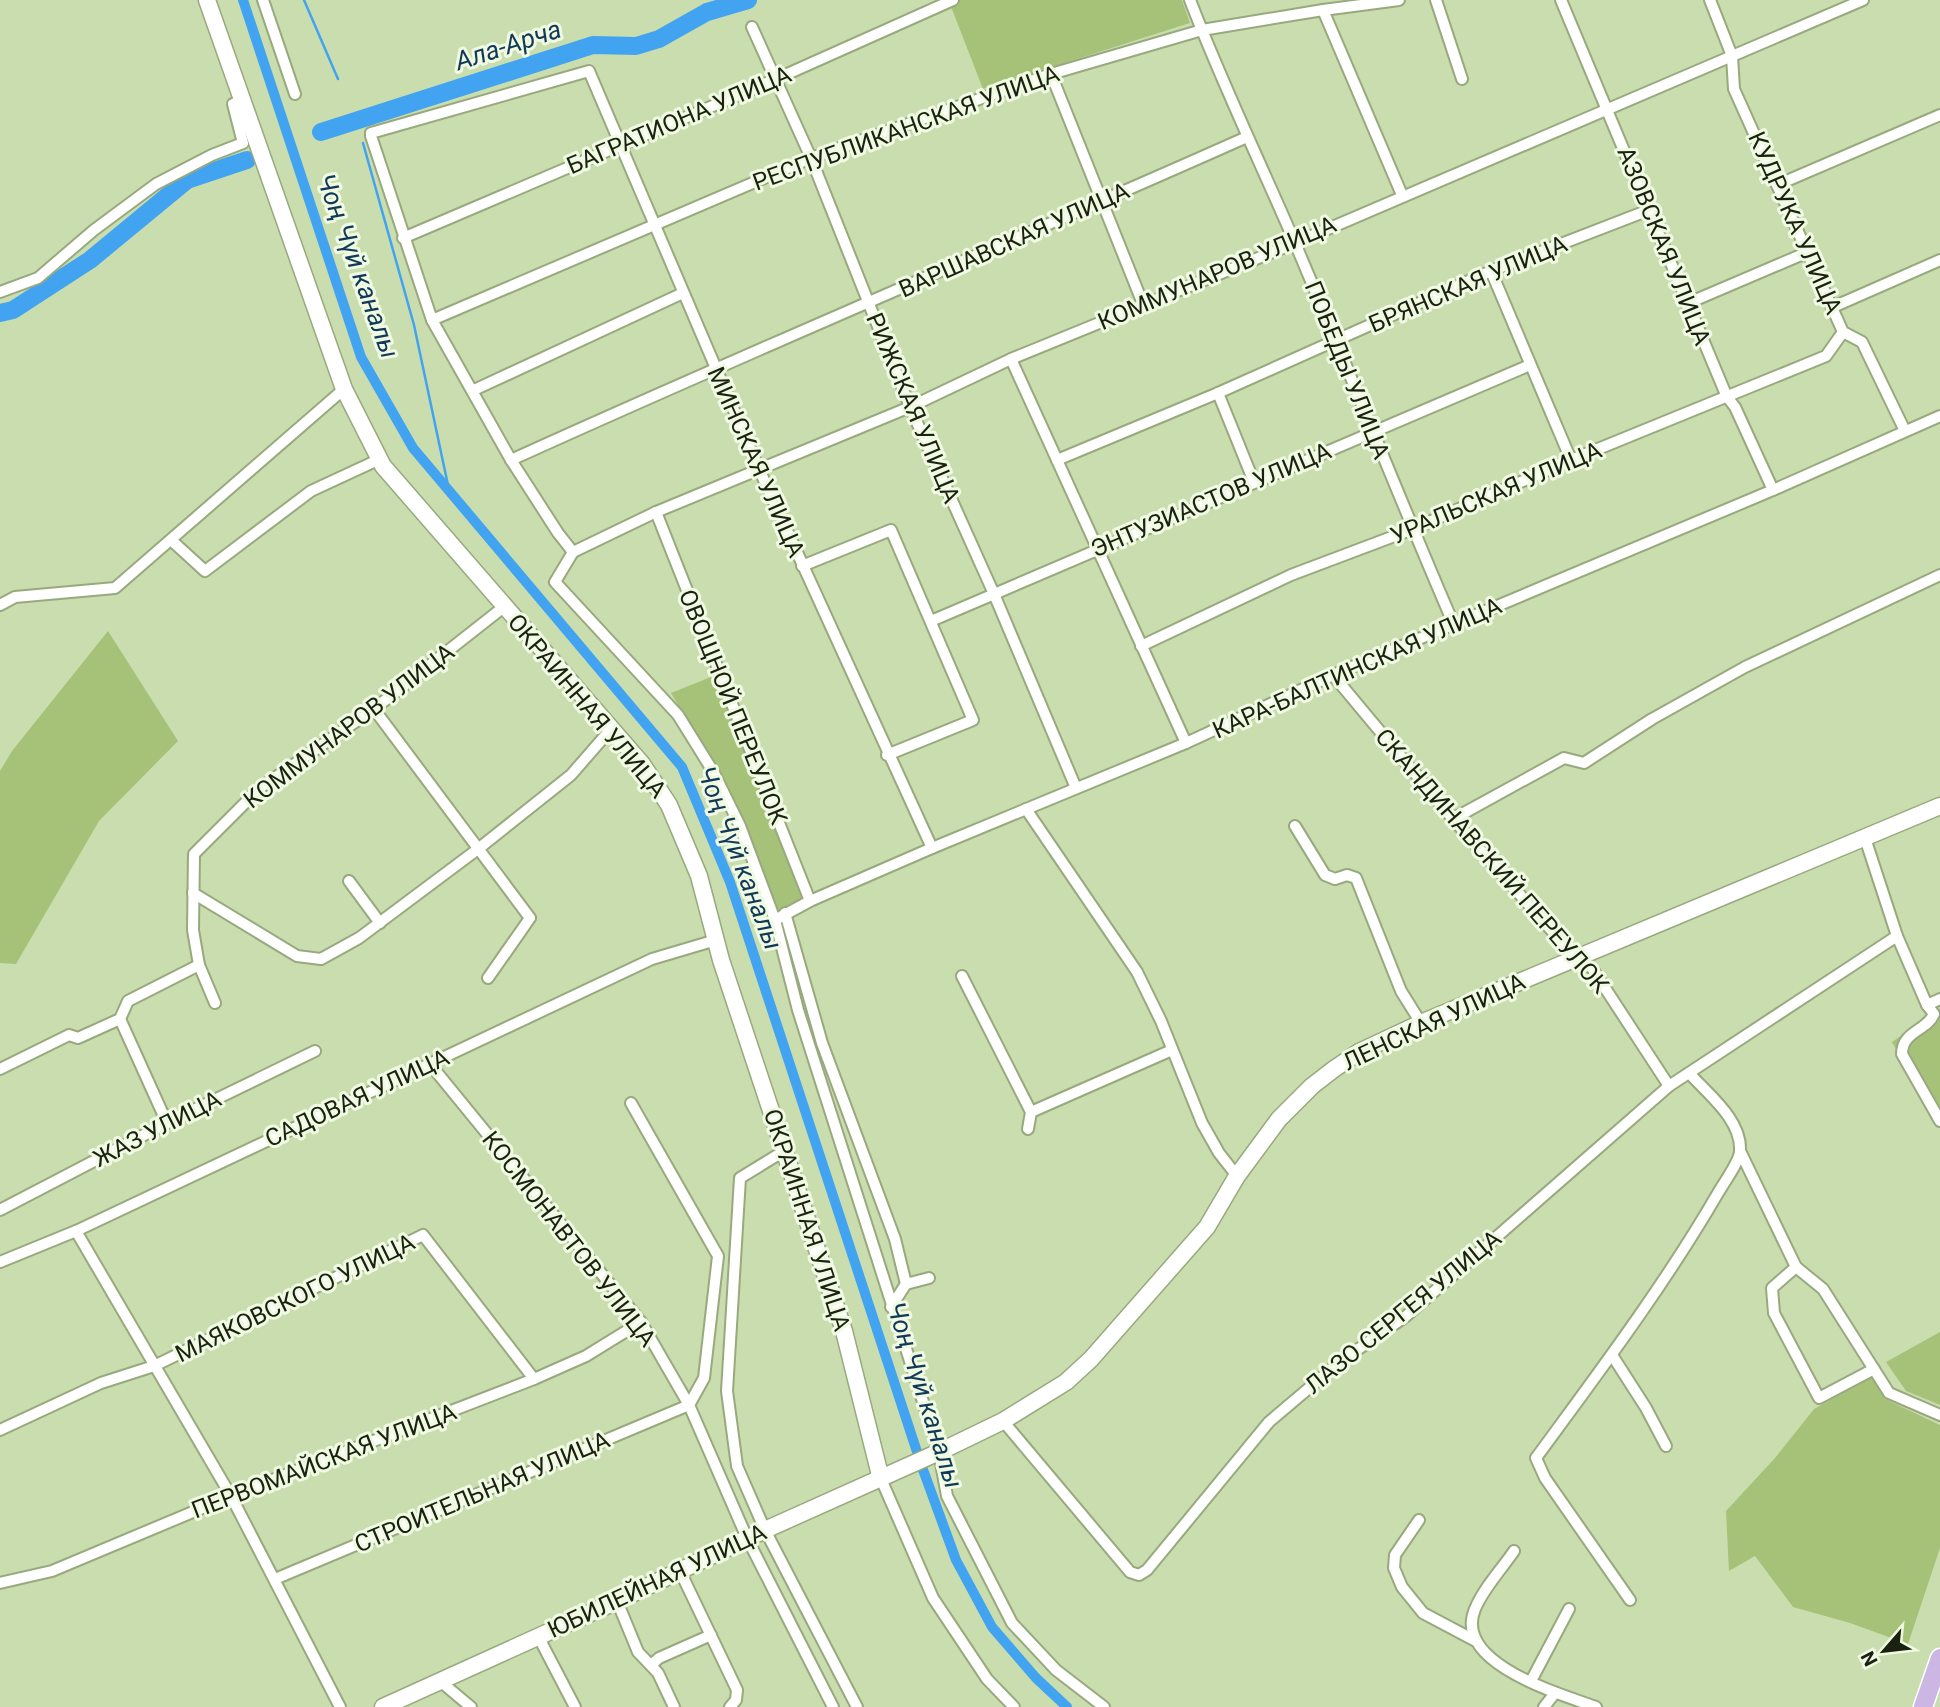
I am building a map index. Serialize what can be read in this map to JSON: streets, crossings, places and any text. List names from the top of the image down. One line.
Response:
{"streets":{"main road":["ОКРАИННАЯ УЛИЦА","ЛЕНСКАЯ УЛИЦА","ЮБИЛЕЙНАЯ УЛИЦА"],"street":["БАГРАТИОНА УЛИЦА","РЕСПУБЛИКАНСКАЯ УЛИЦА","КУДРУКА УЛИЦА","ВАРШАВСКАЯ УЛИЦА","АЗОВСКАЯ УЛИЦА","КОММУНАРОВ УЛИЦА","БРЯНСКАЯ УЛИЦА","ПОБЕДЫ УЛИЦА","РИЖСКАЯ УЛИЦА","МИНСКАЯ УЛИЦА","УРАЛЬСКАЯ УЛИЦА","ЭНТУЗИАСТОВ УЛИЦА","КАРА-БАЛТИНСКАЯ УЛИЦА","ОВОЩНОЙ ПЕРЕУЛОК","СКАНДИНАВСКИЙ ПЕРЕУЛОК","САДОВАЯ УЛИЦА","ЖАЗ УЛИЦА","КОСМОНАВТОВ УЛИЦА","МАЯКОВСКОГО УЛИЦА","ЛАЗО СЕРГЕЯ УЛИЦА","ПЕРВОМАЙСКАЯ УЛИЦА","СТРОИТЕЛЬНАЯ УЛИЦА"]},"crossings":[["БАГРАТИОНА УЛИЦА","РИЖСКАЯ УЛИЦА"],["БАГРАТИОНА УЛИЦА","МИНСКАЯ УЛИЦА"],["РЕСПУБЛИКАНСКАЯ УЛИЦА","ПОБЕДЫ УЛИЦА"],["РЕСПУБЛИКАНСКАЯ УЛИЦА","РИЖСКАЯ УЛИЦА"],["РЕСПУБЛИКАНСКАЯ УЛИЦА","МИНСКАЯ УЛИЦА"],["КУДРУКА УЛИЦА","КОММУНАРОВ УЛИЦА"],["КУДРУКА УЛИЦА","УРАЛЬСКАЯ УЛИЦА"],["КУДРУКА УЛИЦА","КАРА-БАЛТИНСКАЯ УЛИЦА"],["ВАРШАВСКАЯ УЛИЦА","ПОБЕДЫ УЛИЦА"],["ВАРШАВСКАЯ УЛИЦА","РИЖСКАЯ УЛИЦА"],["ВАРШАВСКАЯ УЛИЦА","МИНСКАЯ УЛИЦА"],["АЗОВСКАЯ УЛИЦА","КОММУНАРОВ УЛИЦА"],["АЗОВСКАЯ УЛИЦА","БРЯНСКАЯ УЛИЦА"],["АЗОВСКАЯ УЛИЦА","УРАЛЬСКАЯ УЛИЦА"],["АЗОВСКАЯ УЛИЦА","КАРА-БАЛТИНСКАЯ УЛИЦА"],["КОММУНАРОВ УЛИЦА","ПОБЕДЫ УЛИЦА"],["КОММУНАРОВ УЛИЦА","РИЖСКАЯ УЛИЦА"],["КОММУНАРОВ УЛИЦА","МИНСКАЯ УЛИЦА"],["КОММУНАРОВ УЛИЦА","ОКРАИННАЯ УЛИЦА"],["КОММУНАРОВ УЛИЦА","ОВОЩНОЙ ПЕРЕУЛОК"],["БРЯНСКАЯ УЛИЦА","ПОБЕДЫ УЛИЦА"],["ПОБЕДЫ УЛИЦА","УРАЛЬСКАЯ УЛИЦА"],["ПОБЕДЫ УЛИЦА","ЭНТУЗИАСТОВ УЛИЦА"],["ПОБЕДЫ УЛИЦА","КАРА-БАЛТИНСКАЯ УЛИЦА"],["РИЖСКАЯ УЛИЦА","ЭНТУЗИАСТОВ УЛИЦА"],["РИЖСКАЯ УЛИЦА","КАРА-БАЛТИНСКАЯ УЛИЦА"],["МИНСКАЯ УЛИЦА","КАРА-БАЛТИНСКАЯ УЛИЦА"],["КАРА-БАЛТИНСКАЯ УЛИЦА","ОВОЩНОЙ ПЕРЕУЛОК"],["КАРА-БАЛТИНСКАЯ УЛИЦА","СКАНДИНАВСКИЙ ПЕРЕУЛОК"],["ОКРАИННАЯ УЛИЦА","САДОВАЯ УЛИЦА"],["ОКРАИННАЯ УЛИЦА","ЮБИЛЕЙНАЯ УЛИЦА"],["СКАНДИНАВСКИЙ ПЕРЕУЛОК","ЛЕНСКАЯ УЛИЦА"],["СКАНДИНАВСКИЙ ПЕРЕУЛОК","ЛАЗО СЕРГЕЯ УЛИЦА"],["ЛЕНСКАЯ УЛИЦА","ЛАЗО СЕРГЕЯ УЛИЦА"],["ЛЕНСКАЯ УЛИЦА","ЮБИЛЕЙНАЯ УЛИЦА"],["САДОВАЯ УЛИЦА","КОСМОНАВТОВ УЛИЦА"],["КОСМОНАВТОВ УЛИЦА","ПЕРВОМАЙСКАЯ УЛИЦА"],["КОСМОНАВТОВ УЛИЦА","СТРОИТЕЛЬНАЯ УЛИЦА"],["КОСМОНАВТОВ УЛИЦА","ЮБИЛЕЙНАЯ УЛИЦА"],["МАЯКОВСКОГО УЛИЦА","ПЕРВОМАЙСКАЯ УЛИЦА"]],"water":["Ала-Арча","Чоң Чүй каналы"],"north":"bottom left"}
